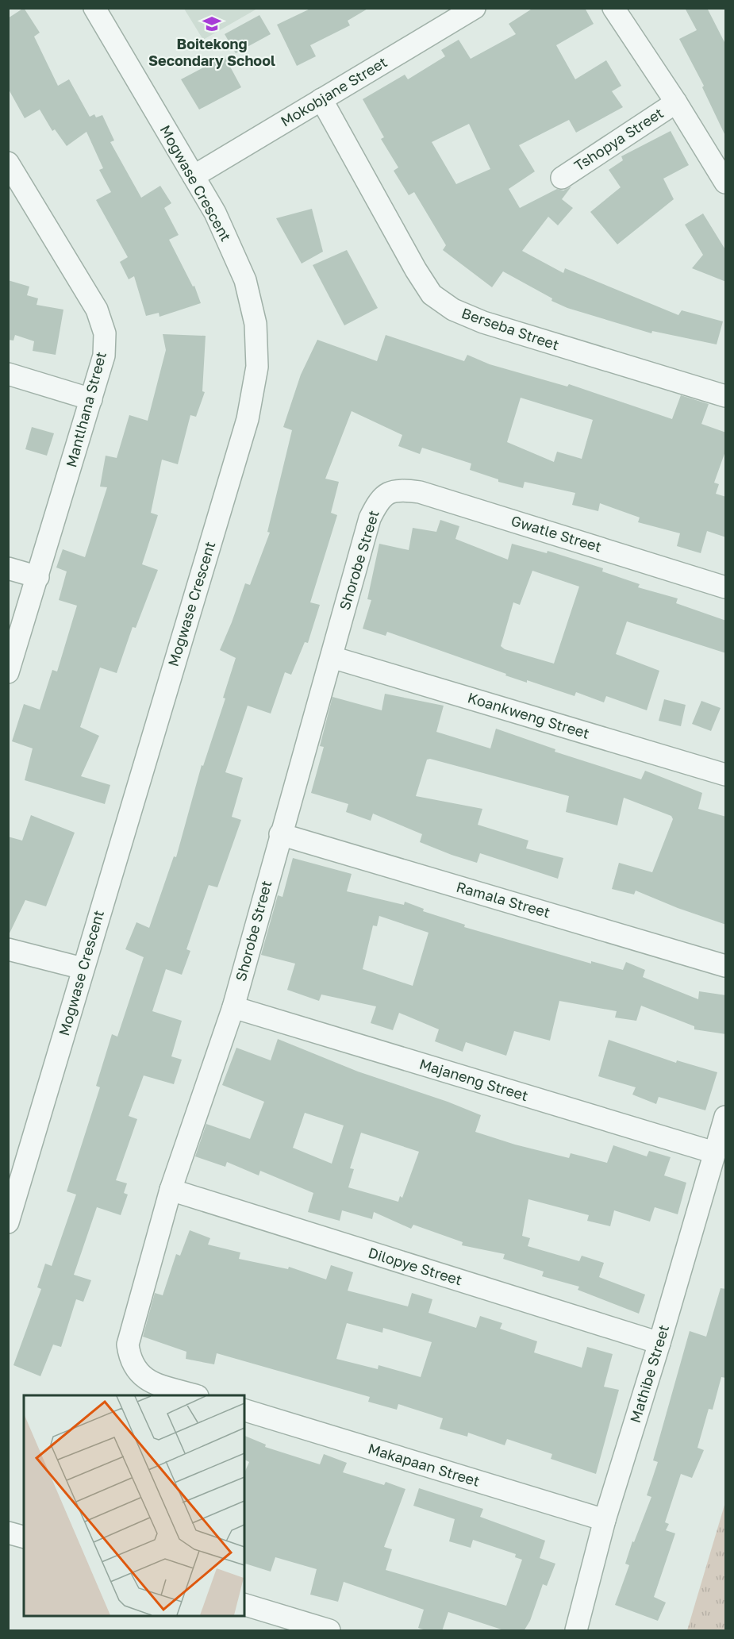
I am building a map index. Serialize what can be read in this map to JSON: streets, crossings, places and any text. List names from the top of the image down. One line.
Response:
{"streets":{"street":["Mokobjane Street","Tshopya Street","Mogwase Crescent","Berseba Street","Mantlhana Street","Gwatle Street","Shorobe Street","Koankweng Street","Ramala Street","Majaneng Street","Dilopye Street","Mathibe Street","Makapaan Street"]},"crossings":[["Mokobjane Street","Mogwase Crescent"],["Mokobjane Street","Berseba Street"],["Gwatle Street","Shorobe Street"],["Shorobe Street","Koankweng Street"],["Shorobe Street","Ramala Street"],["Shorobe Street","Majaneng Street"],["Shorobe Street","Dilopye Street"],["Majaneng Street","Mathibe Street"],["Dilopye Street","Mathibe Street"],["Mathibe Street","Makapaan Street"]],"places":{"school or university":["Boitekong Secondary School"]}}
